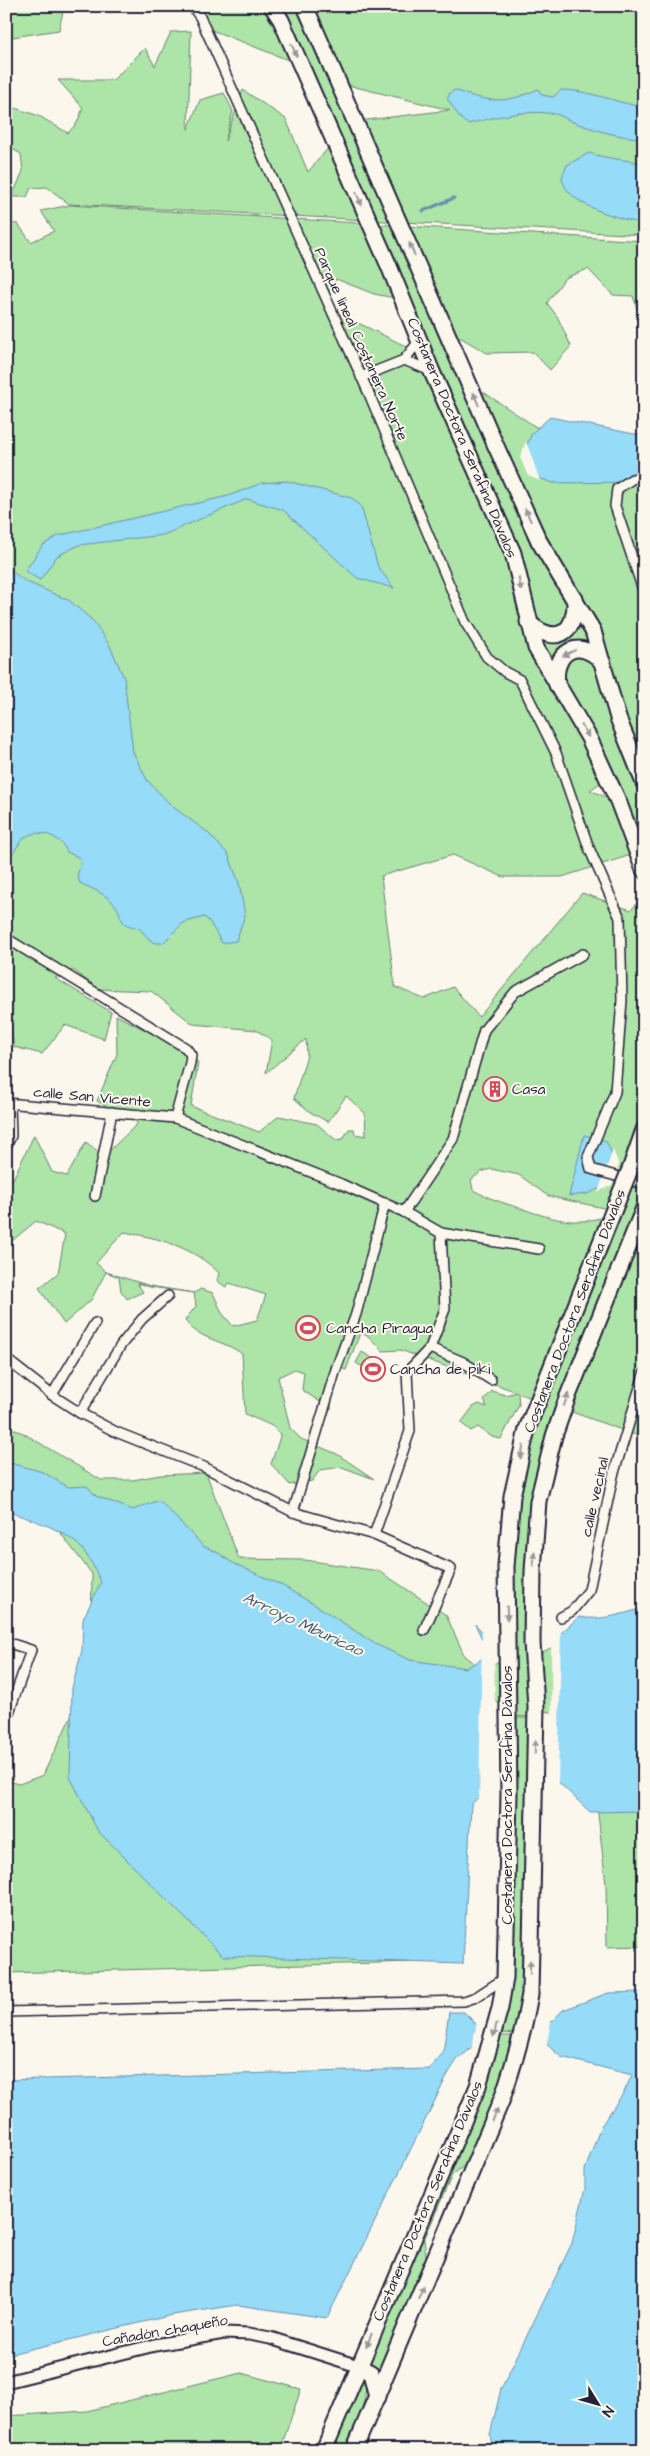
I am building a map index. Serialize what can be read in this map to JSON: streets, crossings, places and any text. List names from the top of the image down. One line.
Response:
{"streets":{"highway":["Costanera Doctora Serafina Dávalos"],"main road":["Cañadón chaqueño"],"street":["Parque lineal Costanera Norte","calle San Vicente","calle vecinal"]},"crossings":[["Costanera Doctora Serafina Dávalos","Cañadón chaqueño"]],"water":["Arroyo Mburicao"],"places":{"building":["Casa"],"sports":["Cancha Piragua","Cancha de piki"]},"north":"bottom right"}
